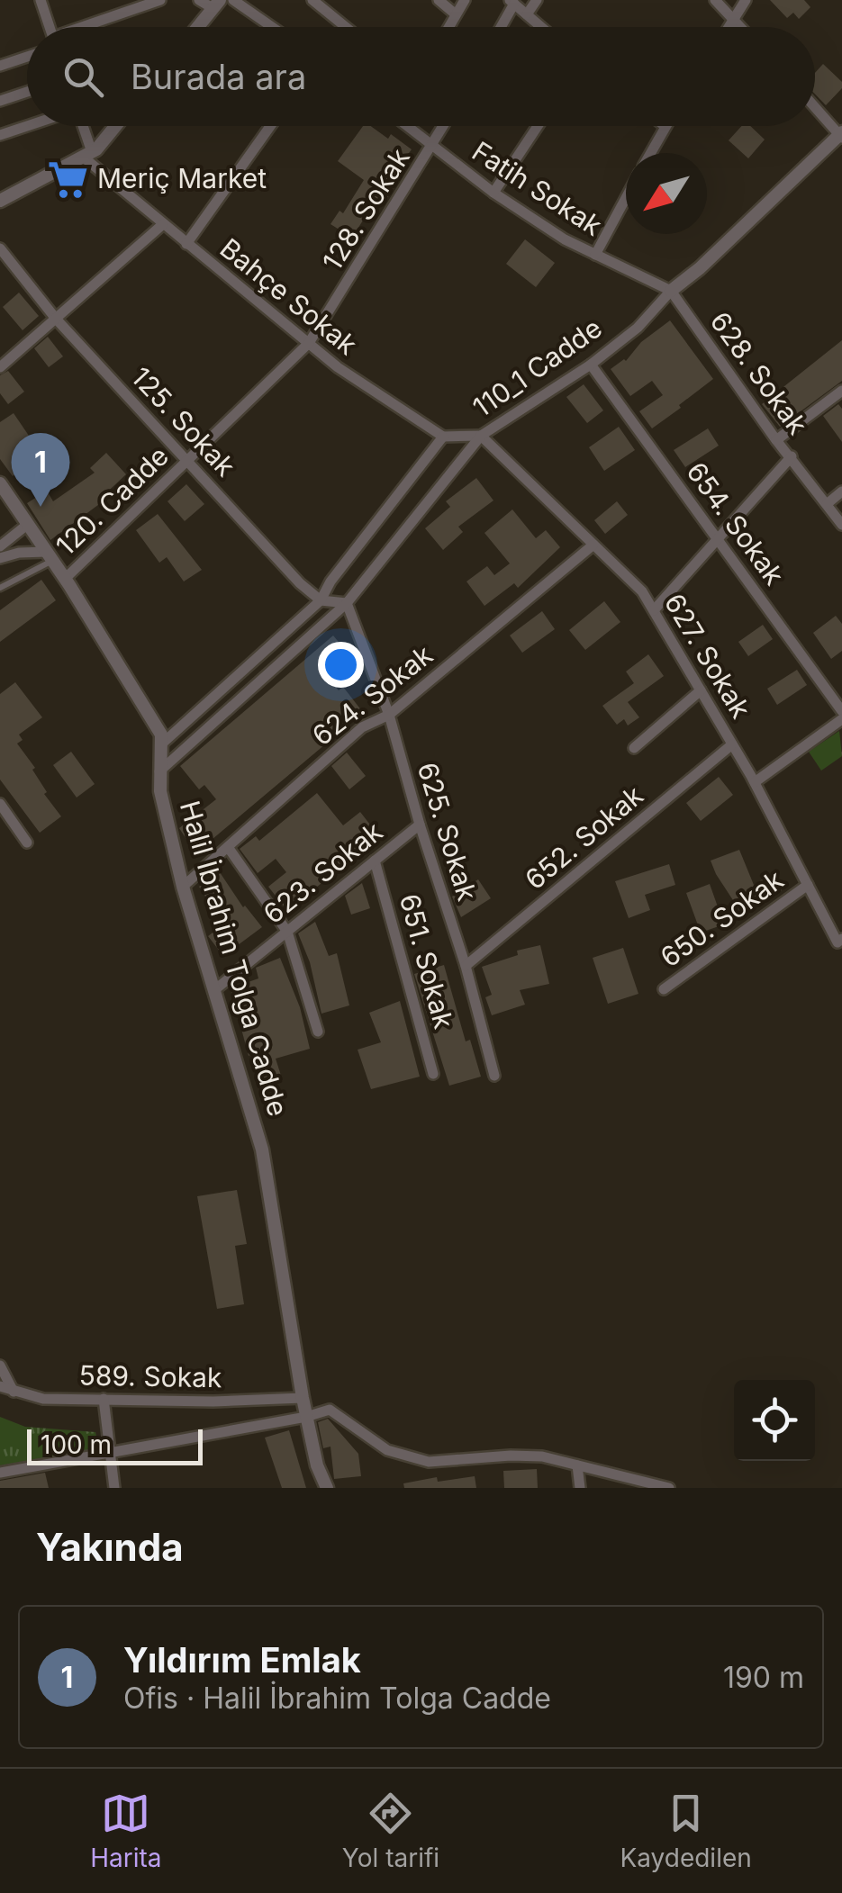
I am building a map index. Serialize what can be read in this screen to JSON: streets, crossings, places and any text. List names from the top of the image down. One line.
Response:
{"streets":{"street":["Fatih Sokak","128. Sokak","Bahçe Sokak","110_1 Cadde","628. Sokak","125. Sokak","120. Cadde","654. Sokak","627. Sokak","624. Sokak","625. Sokak","652. Sokak","623. Sokak","650. Sokak","Halil İbrahim Tolga Cadde","651. Sokak","589. Sokak"]},"crossings":[["Fatih Sokak","128. Sokak"],["Fatih Sokak","110_1 Cadde"],["Fatih Sokak","628. Sokak"],["128. Sokak","Bahçe Sokak"],["128. Sokak","120. Cadde"],["Bahçe Sokak","120. Cadde"],["110_1 Cadde","628. Sokak"],["110_1 Cadde","654. Sokak"],["110_1 Cadde","627. Sokak"],["110_1 Cadde","625. Sokak"],["110_1 Cadde","Halil İbrahim Tolga Cadde"],["125. Sokak","120. Cadde"],["120. Cadde","Halil İbrahim Tolga Cadde"],["627. Sokak","624. Sokak"],["627. Sokak","652. Sokak"],["627. Sokak","650. Sokak"],["624. Sokak","625. Sokak"],["624. Sokak","Halil İbrahim Tolga Cadde"],["625. Sokak","652. Sokak"],["625. Sokak","623. Sokak"],["623. Sokak","Halil İbrahim Tolga Cadde"],["623. Sokak","651. Sokak"],["Halil İbrahim Tolga Cadde","589. Sokak"]],"places":{"supermarket":["Meriç Market"]},"scale_bar":"100 m","north":"bottom left","page":{"search":"Burada ara","pins":"1","scale":"100 m","heading":"Yakında","list":[{"mark":"1","name":"Yıldırım Emlak","note":"Ofis · Halil İbrahim Tolga Cadde","value":"190 m"}],"nav":["Harita","Yol tarifi","Kaydedilen"]}}
